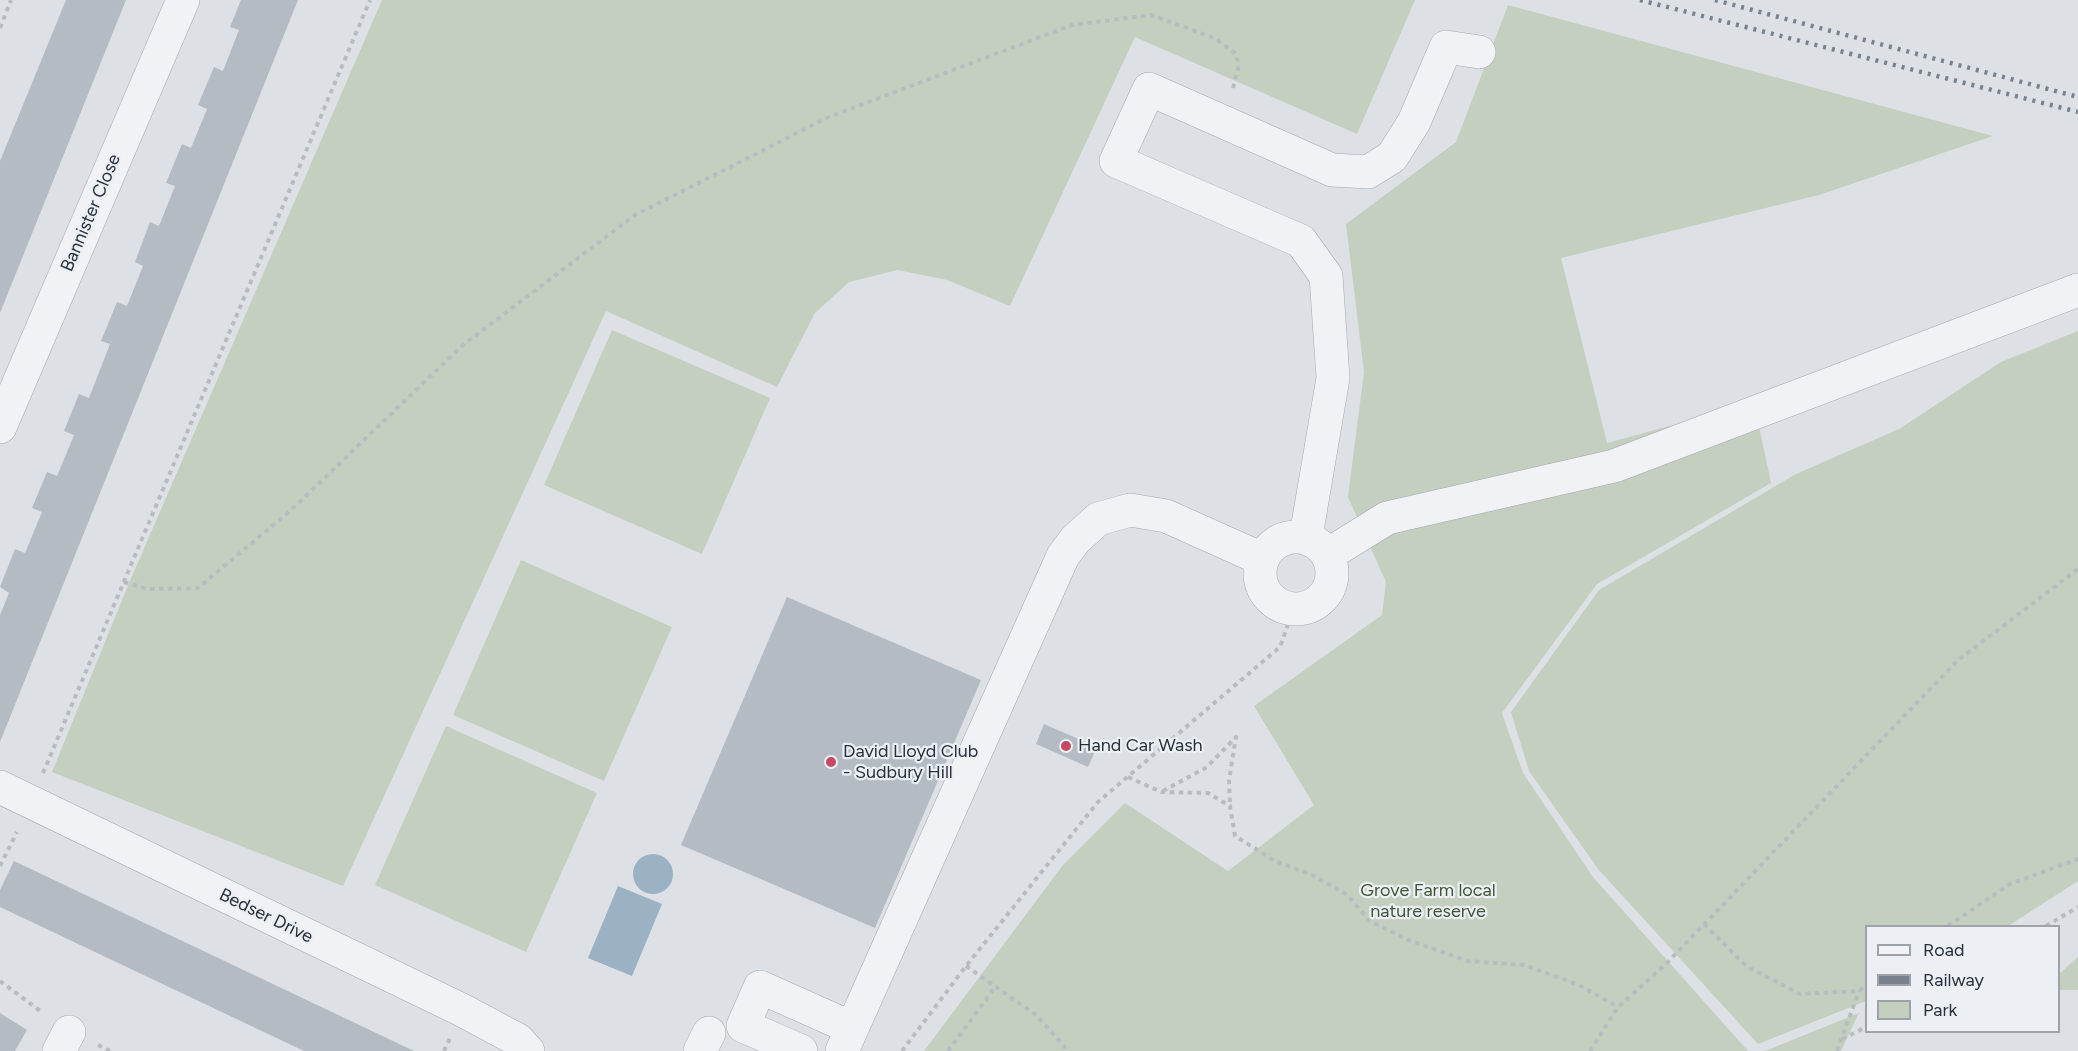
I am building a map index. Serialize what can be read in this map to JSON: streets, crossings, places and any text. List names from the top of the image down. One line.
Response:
{"streets":{"street":["Bannister Close","Bedser Drive"]},"parks":["Grove Farm local nature reserve"],"places":["Hand Car Wash","David Lloyd Club - Sudbury Hill"],"legend":["Road","Railway","Park"]}
